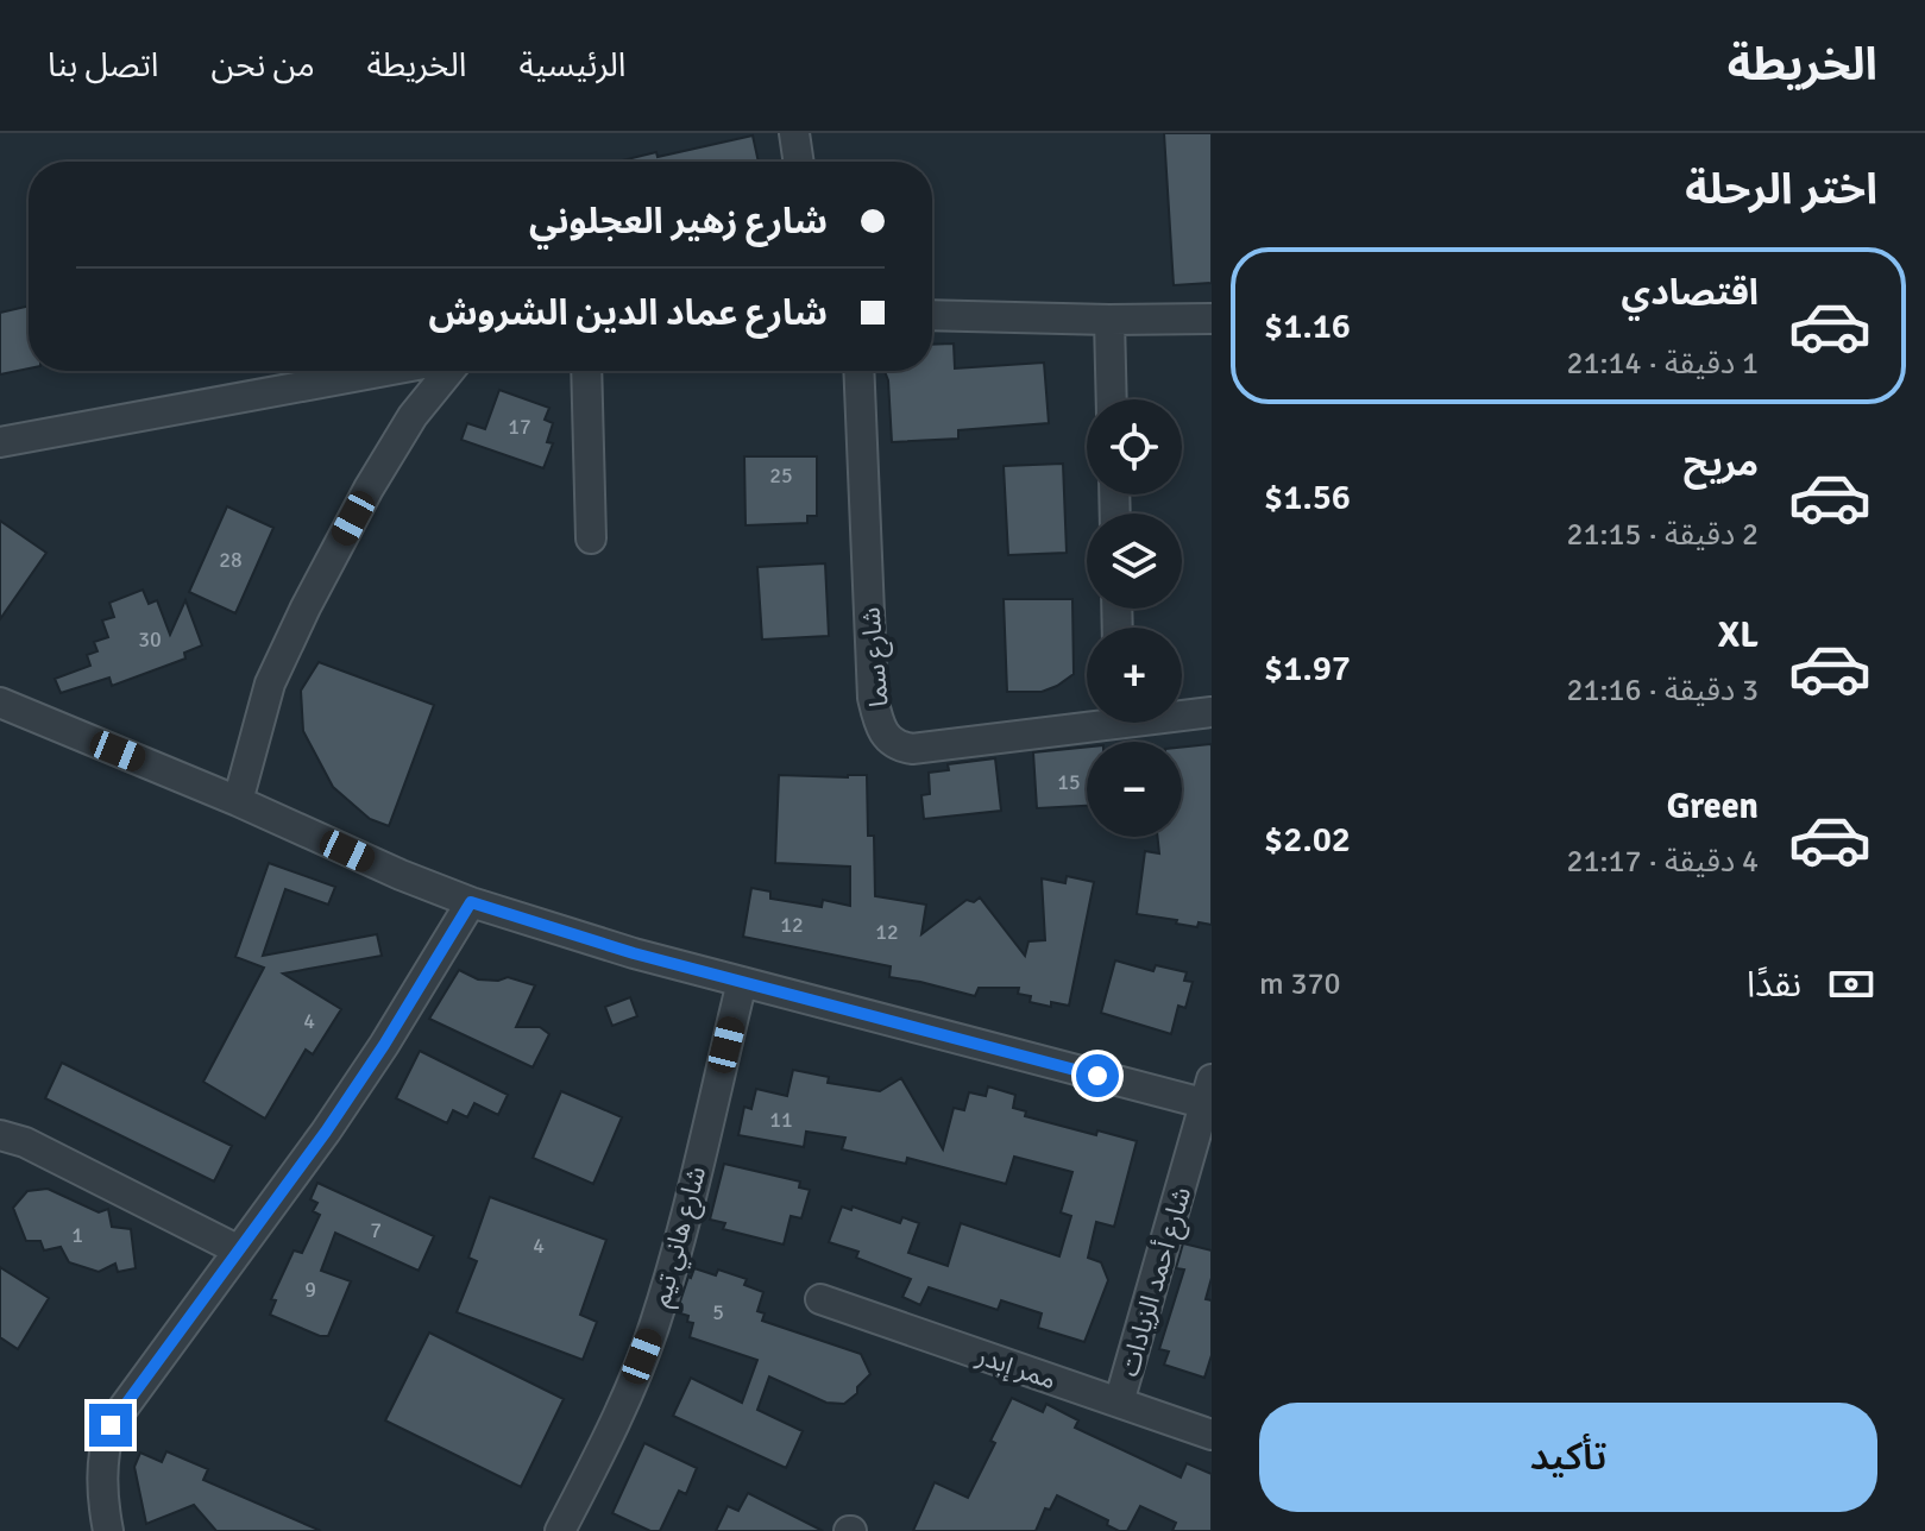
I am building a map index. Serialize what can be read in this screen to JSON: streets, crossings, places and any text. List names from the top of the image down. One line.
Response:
{"streets":{"street":["شارع سما","شارع هاني تيم","شارع أحمد الزيادات","ممر إبدر"]},"crossings":[["شارع أحمد الزيادات","ممر إبدر"]],"house_numbers":["17","25","28","30","15","12","12","4","11","7","1","4","9","5"],"page":{"header":"الخريطة","nav":["الرئيسية","الخريطة","من نحن","اتصل بنا"],"heading":"اختر الرحلة","banner":["شارع زهير العجلوني","شارع عماد الدين الشروش"],"list":[{"name":"اقتصادي","note":"1 دقيقة · 21:14","value":"$1.16"},{"name":"مريح","note":"2 دقيقة · 21:15","value":"$1.56"},{"name":"XL","note":"3 دقيقة · 21:16","value":"$1.97"},{"name":"Green","note":"4 دقيقة · 21:17","value":"$2.02"}],"map_buttons":["+","−"],"pay":["نقدًا","370 m"],"buttons":"تأكيد"}}
